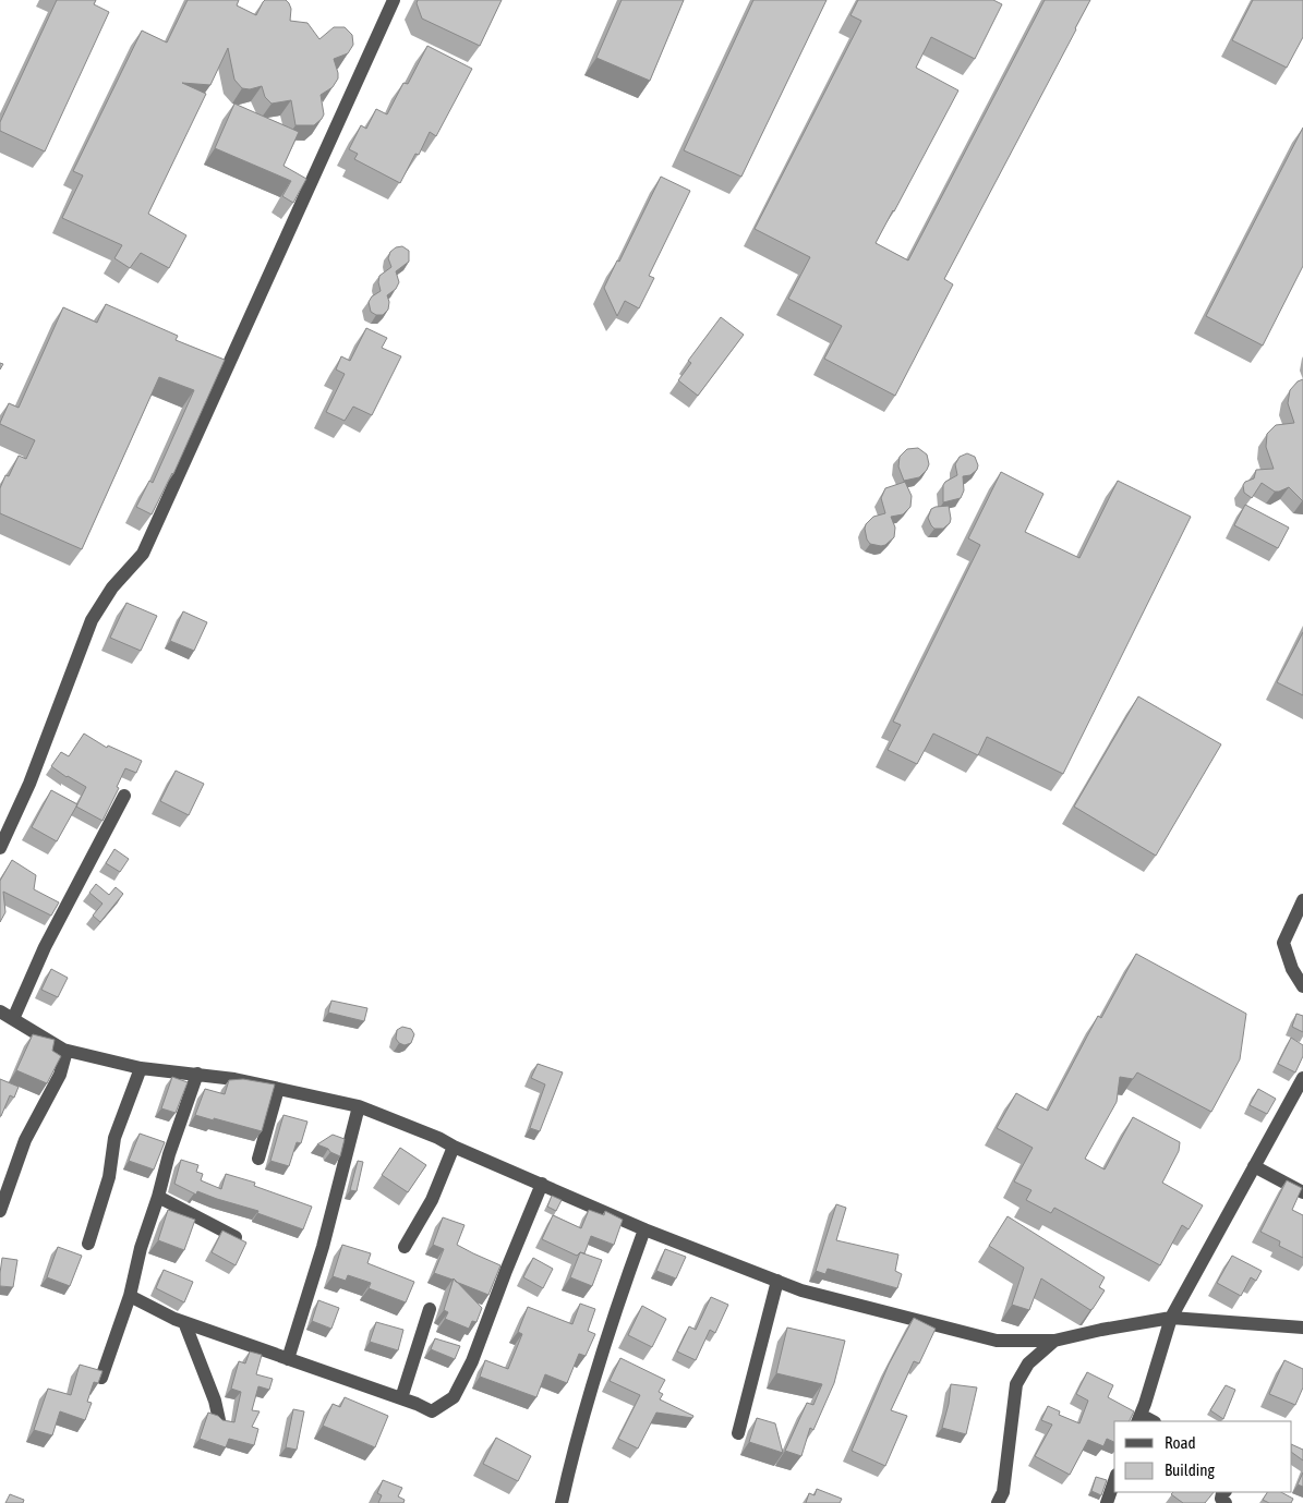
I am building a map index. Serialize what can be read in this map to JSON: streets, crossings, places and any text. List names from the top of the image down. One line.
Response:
{"legend":["Road","Building"]}
